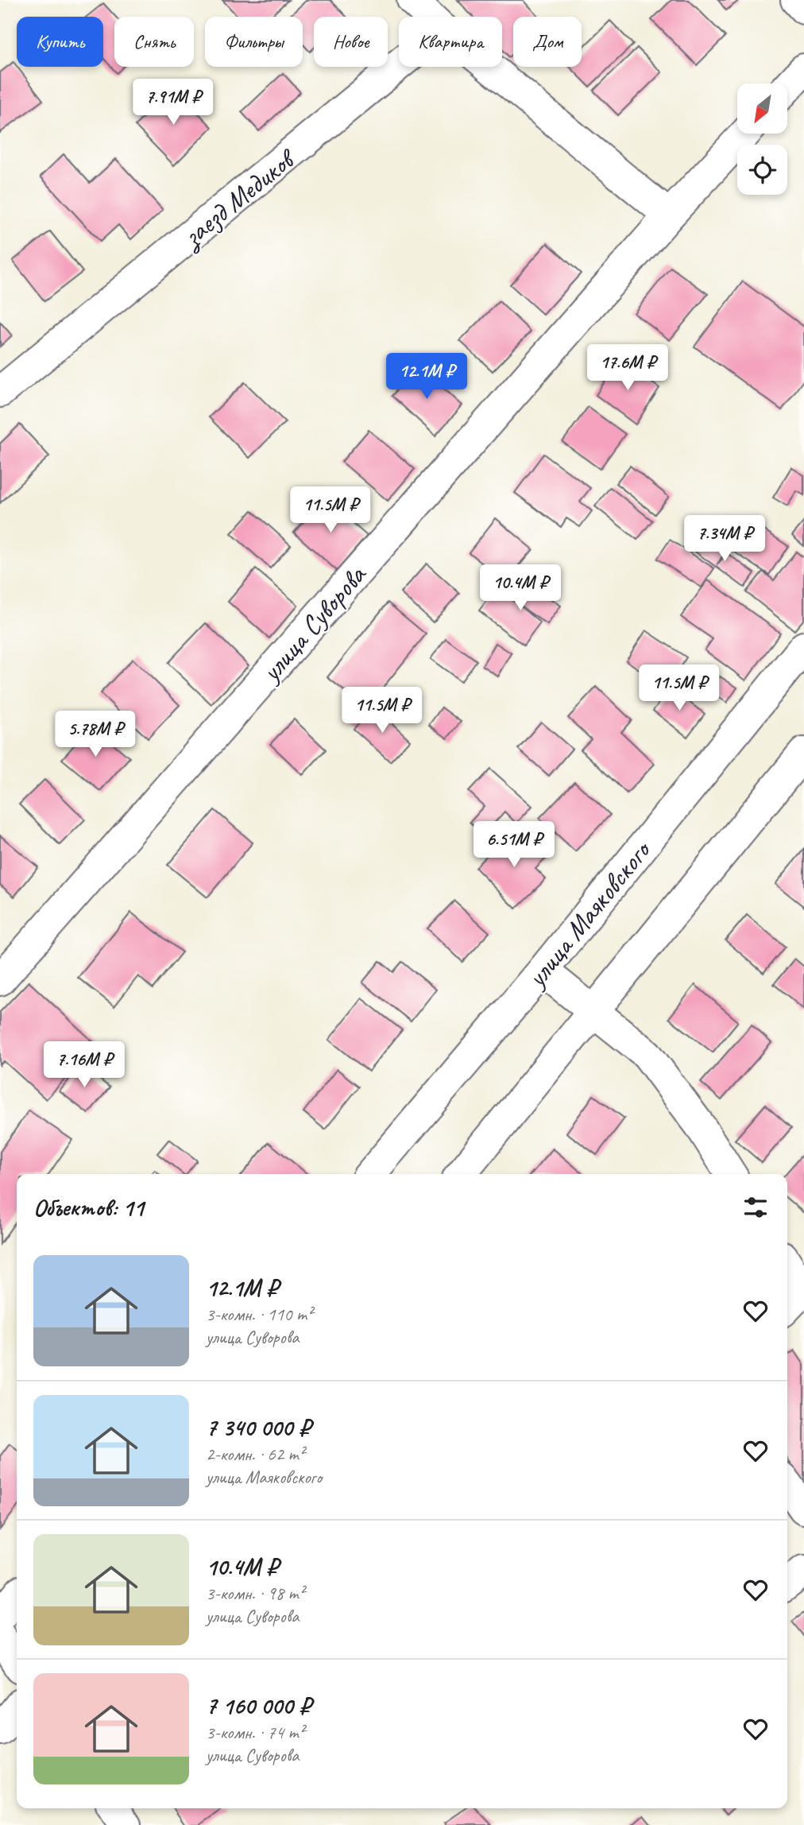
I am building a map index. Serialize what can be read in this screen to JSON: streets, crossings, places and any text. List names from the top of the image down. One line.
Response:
{"streets":{"street":["заезд Медиков","улица Суворова","улица Маяковского"]},"north":"bottom left","page":{"chip":["Купить","Снять","Фильтры","Новое","Квартира","Дом"],"price":["7.91M ₽","17.6M ₽","12.1M ₽","11.5M ₽","7.34M ₽","10.4M ₽","11.5M ₽","11.5M ₽","5.78M ₽","6.51M ₽","7.16M ₽"],"heading":"Объектов: 11","list":[{"name":"12.1M ₽","note":"3-комн. · 110 m² · улица Суворова"},{"name":"7 340 000 ₽","note":"2-комн. · 62 m² · улица Маяковского"},{"name":"10.4M ₽","note":"3-комн. · 98 m² · улица Суворова"},{"name":"7 160 000 ₽","note":"3-комн. · 74 m² · улица Суворова"}]}}
